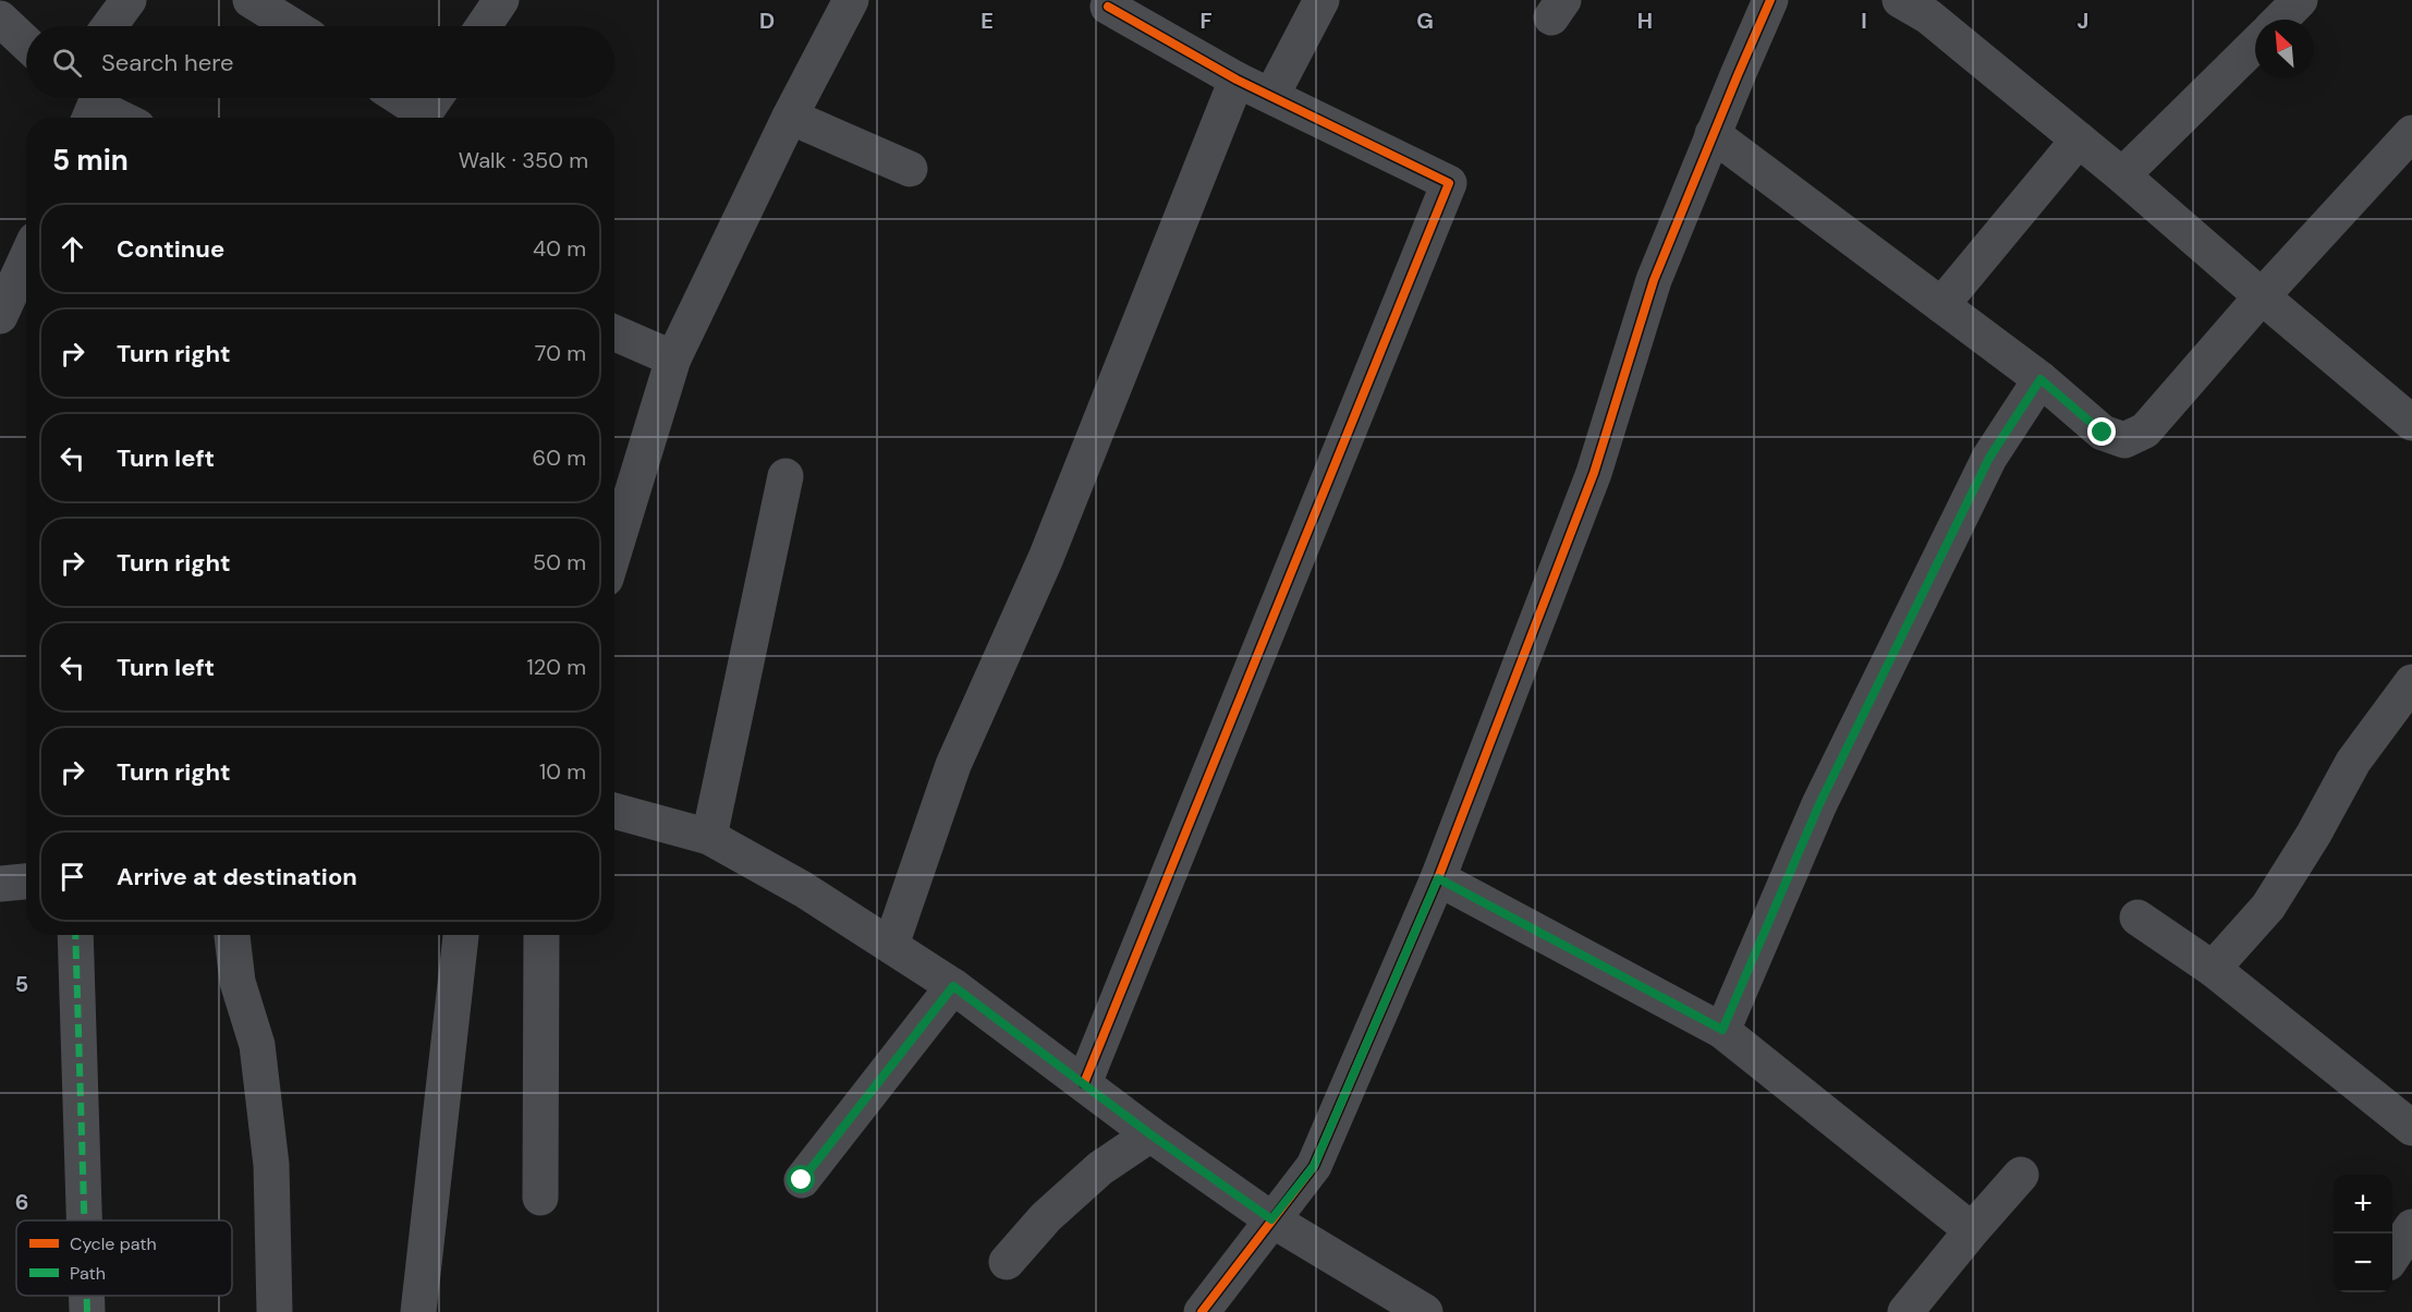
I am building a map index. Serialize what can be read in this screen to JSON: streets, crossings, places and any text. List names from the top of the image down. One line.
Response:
{"legend":["Cycle path","Path"],"north":"top left","page":{"search":"Search here","heading":["5 min","Walk · 350 m"],"list":[["Continue","40 m"],["Turn right","70 m"],["Turn left","60 m"],["Turn right","50 m"],["Turn left","120 m"],["Turn right","10 m"],"Arrive at destination"],"map_buttons":["+","−"]},"grid":{"columns":["D","E","F","G","H","I","J"],"rows":["5","6"]}}
